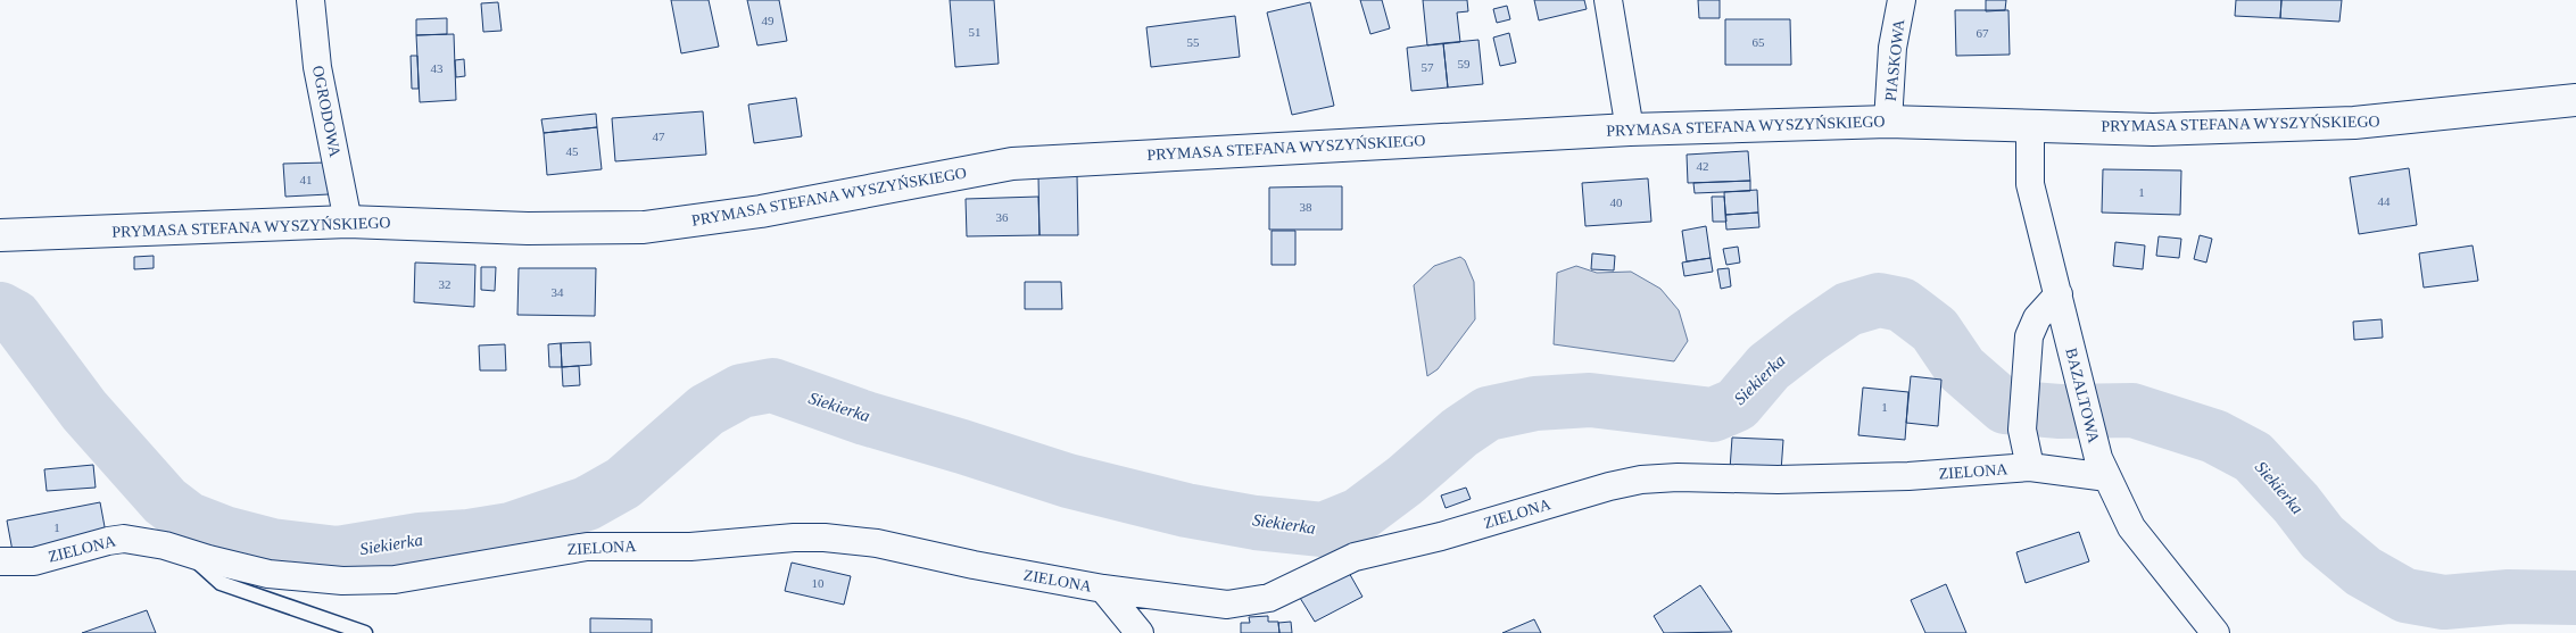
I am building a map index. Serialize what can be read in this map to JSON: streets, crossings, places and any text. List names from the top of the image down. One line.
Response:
{"streets":{"main road":["PRYMASA STEFANA WYSZYŃSKIEGO"],"street":["PIASKOWA","OGRODOWA","BAZALTOWA","ZIELONA"]},"crossings":[["PIASKOWA","PRYMASA STEFANA WYSZYŃSKIEGO"],["OGRODOWA","PRYMASA STEFANA WYSZYŃSKIEGO"],["PRYMASA STEFANA WYSZYŃSKIEGO","BAZALTOWA"],["BAZALTOWA","ZIELONA"]],"water":["Siekierka"],"house_numbers":["49","51","67","55","65","59","57","43","47","45","42","41","1","44","40","38","36","32","34","1","1","10"]}
